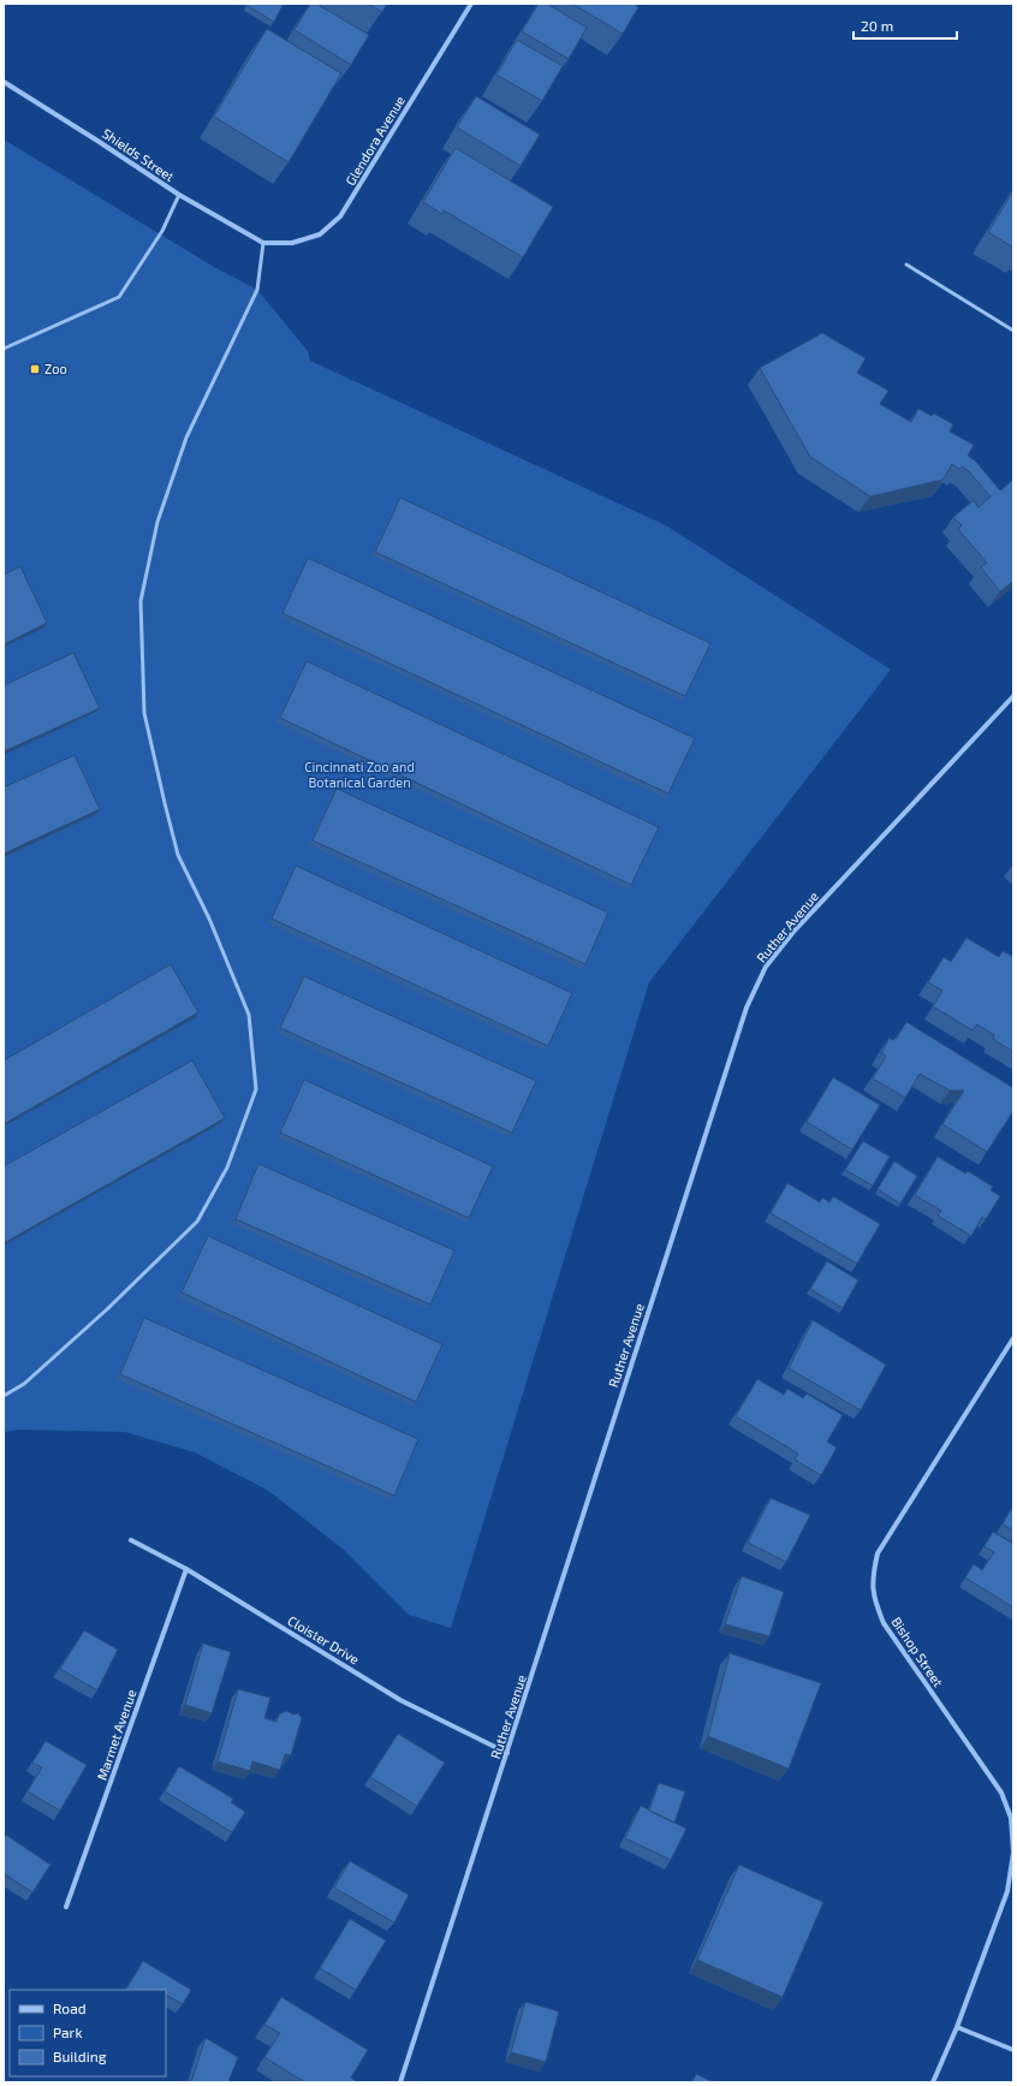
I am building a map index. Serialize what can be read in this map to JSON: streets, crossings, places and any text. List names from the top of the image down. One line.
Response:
{"streets":{"street":["Glendora Avenue","Shields Street","Ruther Avenue","Cloister Drive","Bishop Street","Marmet Avenue"]},"crossings":[["Glendora Avenue","Shields Street"],["Ruther Avenue","Cloister Drive"],["Cloister Drive","Marmet Avenue"]],"parks":["Cincinnati Zoo and Botanical Garden"],"places":{"transit":["Zoo"]},"legend":["Road","Park","Building"],"scale_bar":"20 m"}
